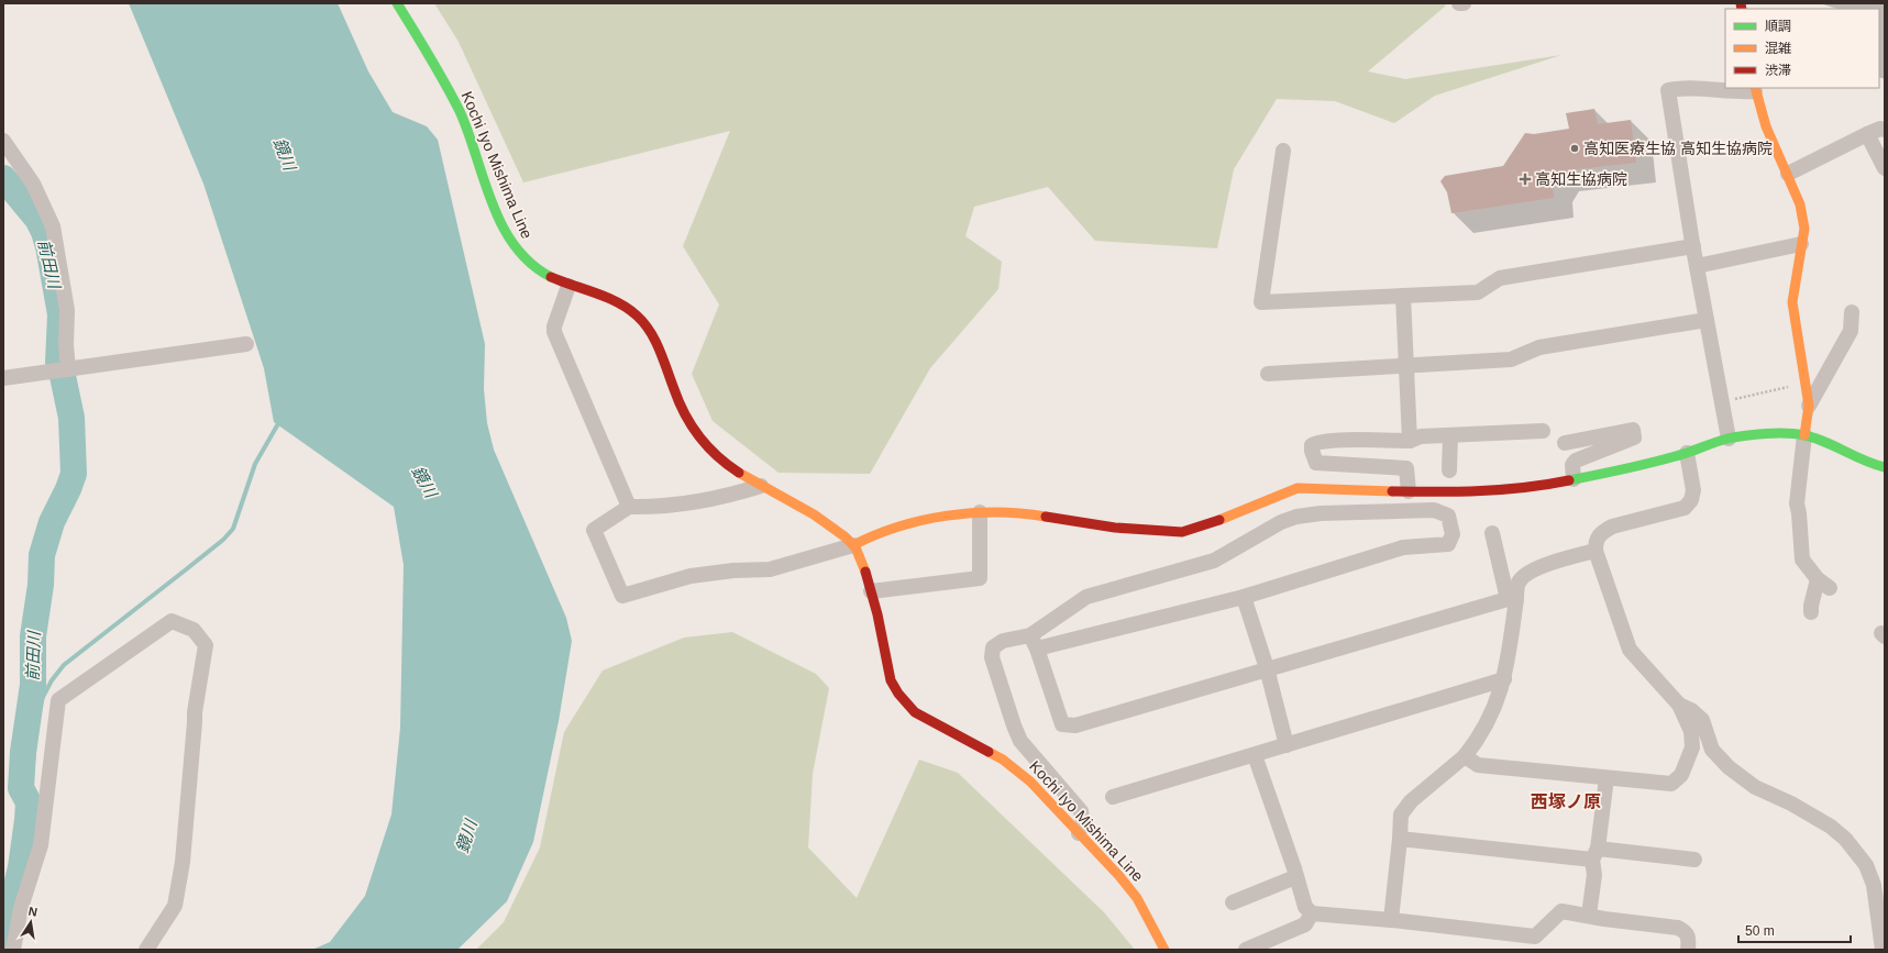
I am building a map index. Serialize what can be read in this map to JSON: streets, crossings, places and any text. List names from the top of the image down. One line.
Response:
{"streets":{"street":["Kochi Iyo Mishima Line"]},"districts":["西塚ノ原"],"water":["鏡川","前田川"],"places":{"other":["高知医療生協 高知生協病院"],"health":["高知生協病院"]},"legend":["順調","混雑","渋滞"],"scale_bar":"50 m","north":"top"}
